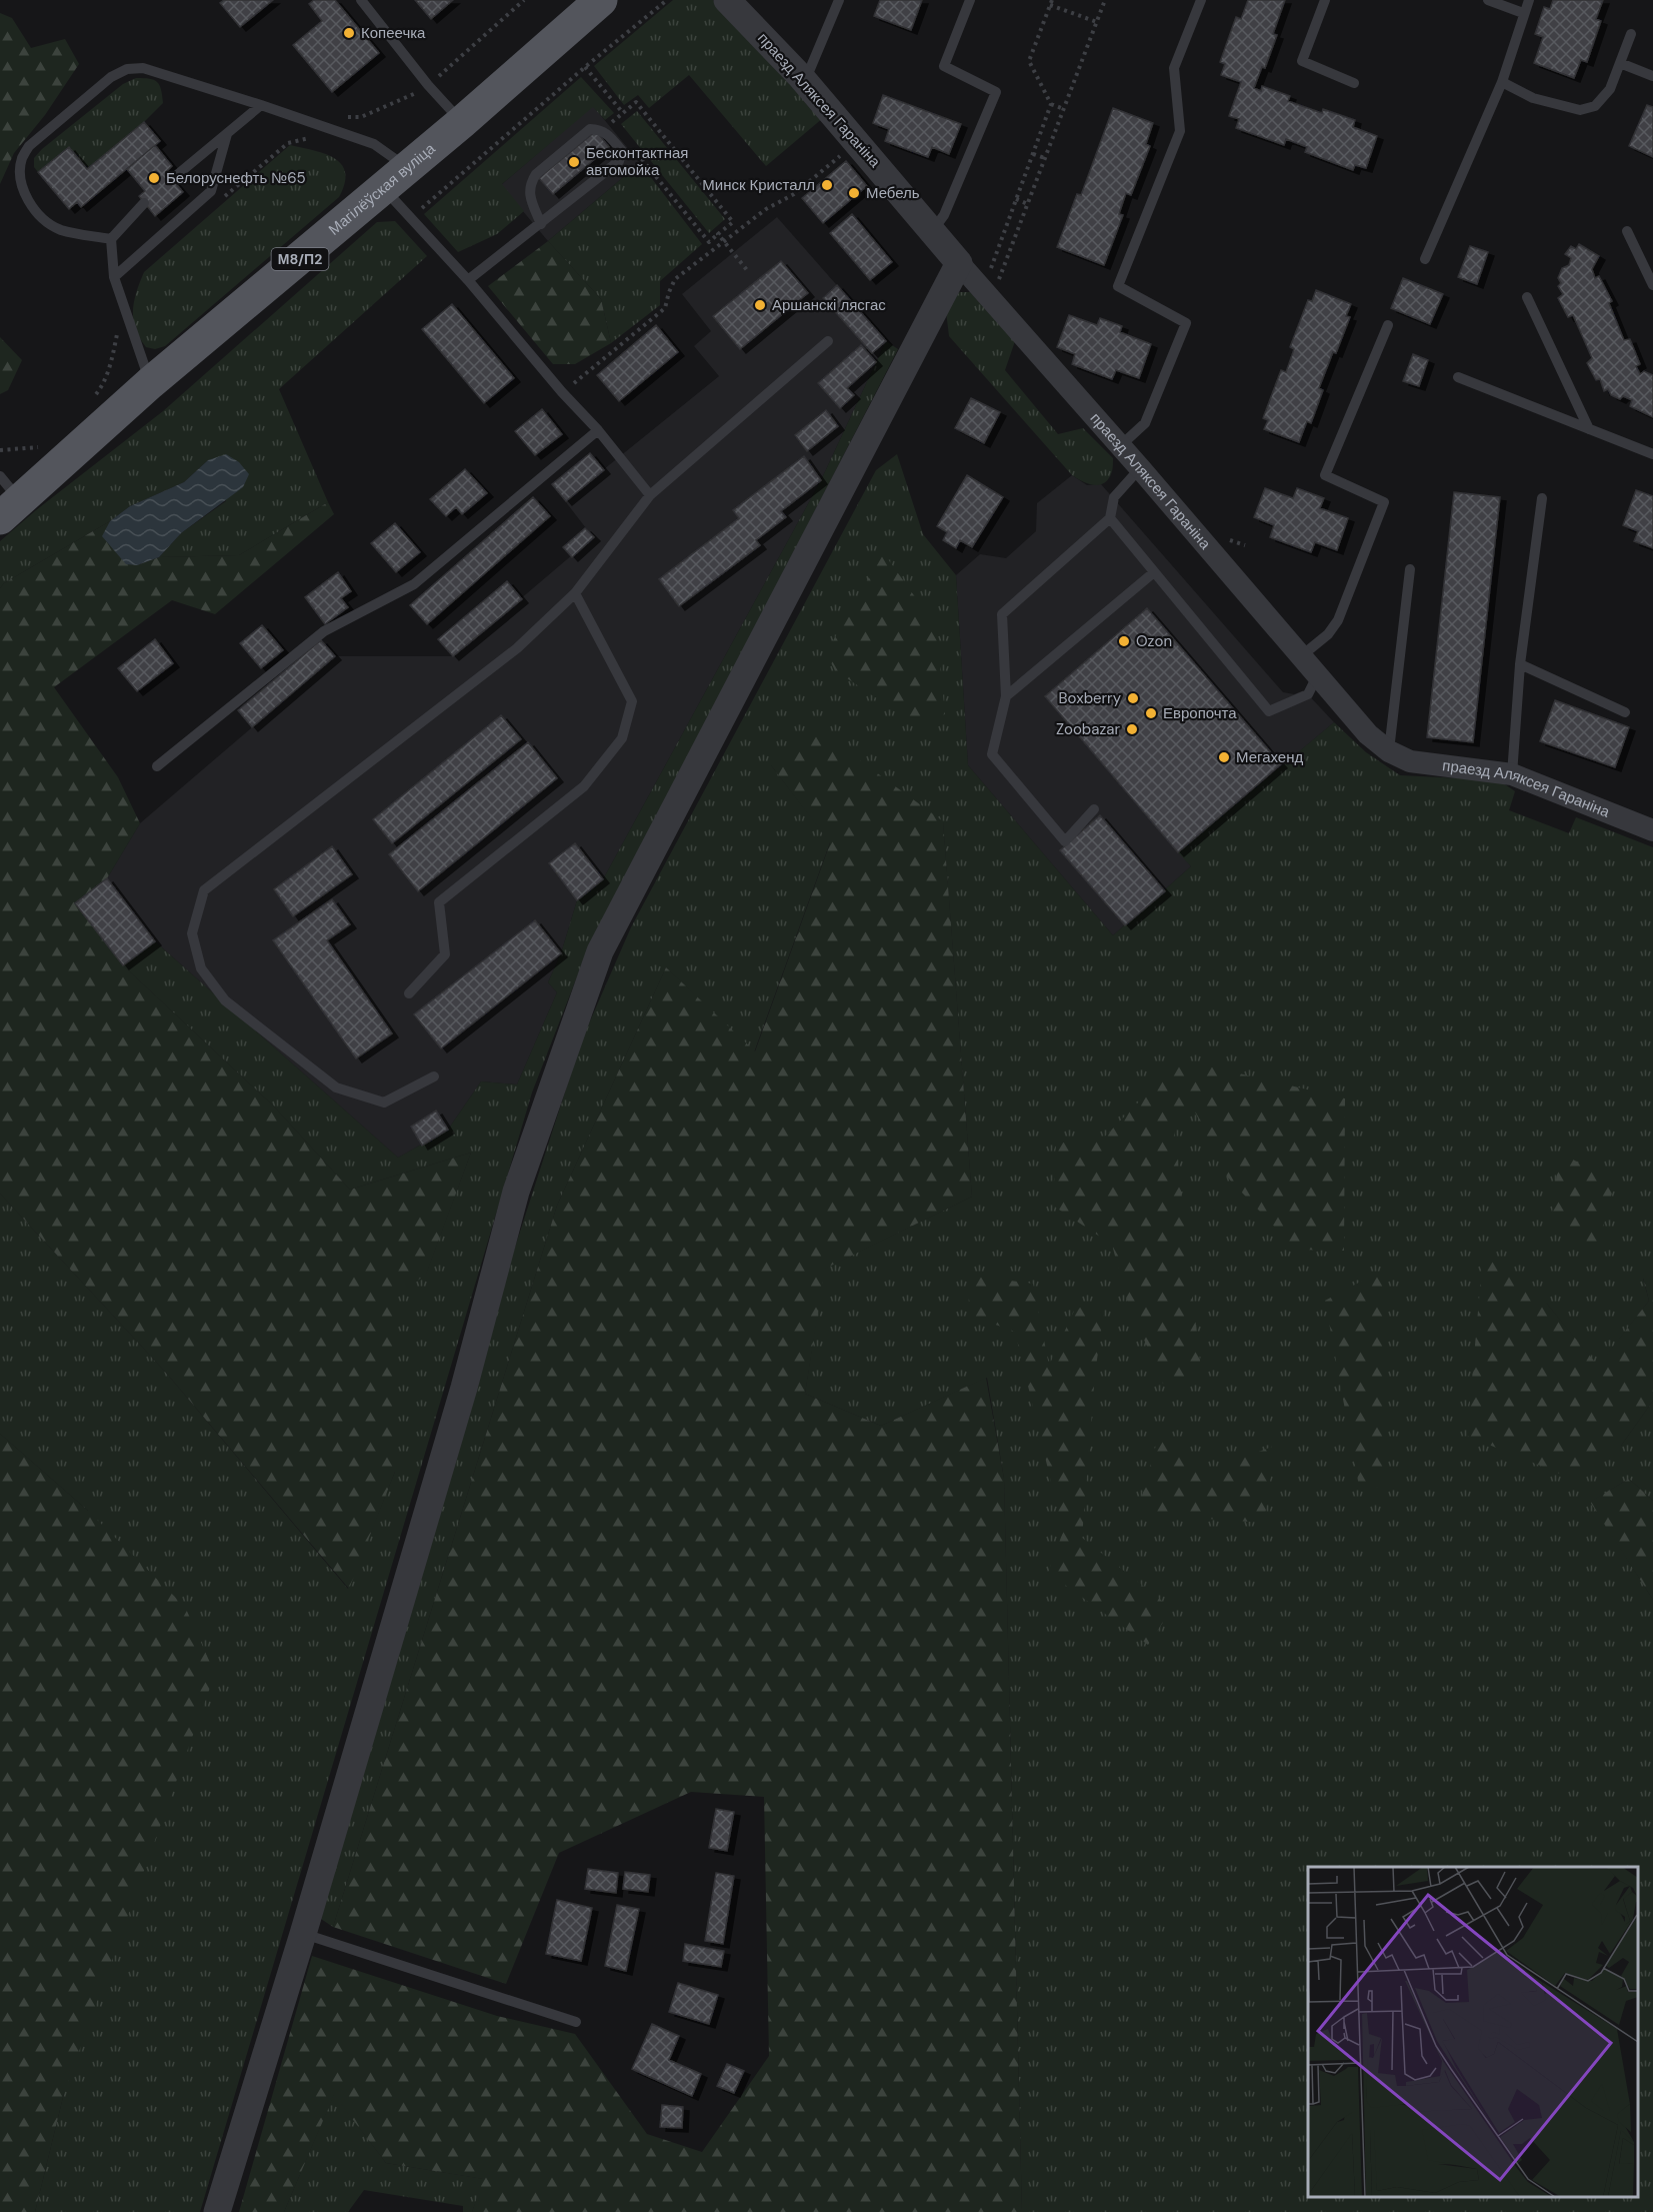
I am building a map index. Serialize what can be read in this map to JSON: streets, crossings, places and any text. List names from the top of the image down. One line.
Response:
{"streets":{"main road":["Магілёўская вуліца","М8/П2"],"street":["праезд Аляксея Гараніна"]},"places":["Копеечка","Бесконтактная автомойка","Белоруснефть №65","Минск Кристалл","Мебель","Аршанскі лясгас","Ozon","Boxberry","Европочта","Zoobazar","Мегахенд"]}
